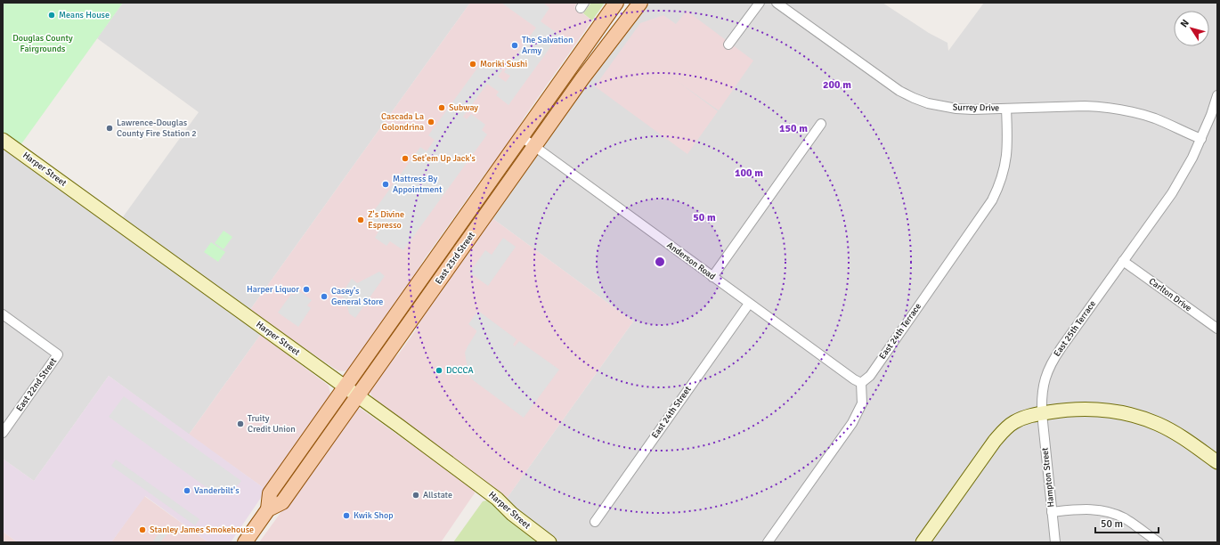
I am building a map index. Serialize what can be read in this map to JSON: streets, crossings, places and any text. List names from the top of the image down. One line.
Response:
{"streets":{"main road":["East 23rd Street"],"street":["Surrey Drive","Harper Street","Anderson Road","Carlton Drive","East 25th Terrace","East 24th Terrace","East 22nd Street","East 24th Street","Hampton Street"]},"crossings":[["Surrey Drive","East 25th Terrace"],["Surrey Drive","East 24th Terrace"],["Harper Street","East 23rd Street"],["East 23rd Street","Anderson Road"],["Anderson Road","East 24th Terrace"],["Anderson Road","East 24th Street"],["Carlton Drive","East 25th Terrace"],["East 25th Terrace","Hampton Street"]],"parks":["Douglas County Fairgrounds"],"places":["Means House","The Salvation Army","Moriki Sushi","Subway","Cascada La Golondrina","Lawrence-Douglas County Fire Station 2","Set'em Up Jack's","Mattress By Appointment","Z's Divine Espresso","Harper Liquor","Casey's General Store","DCCCA","Truity Credit Union","Vanderbilt's","Allstate","Kwik Shop","Stanley James Smokehouse"],"scale_bar":"50 m","north":"top left","rings":["200 m","150 m","100 m","50 m"]}
